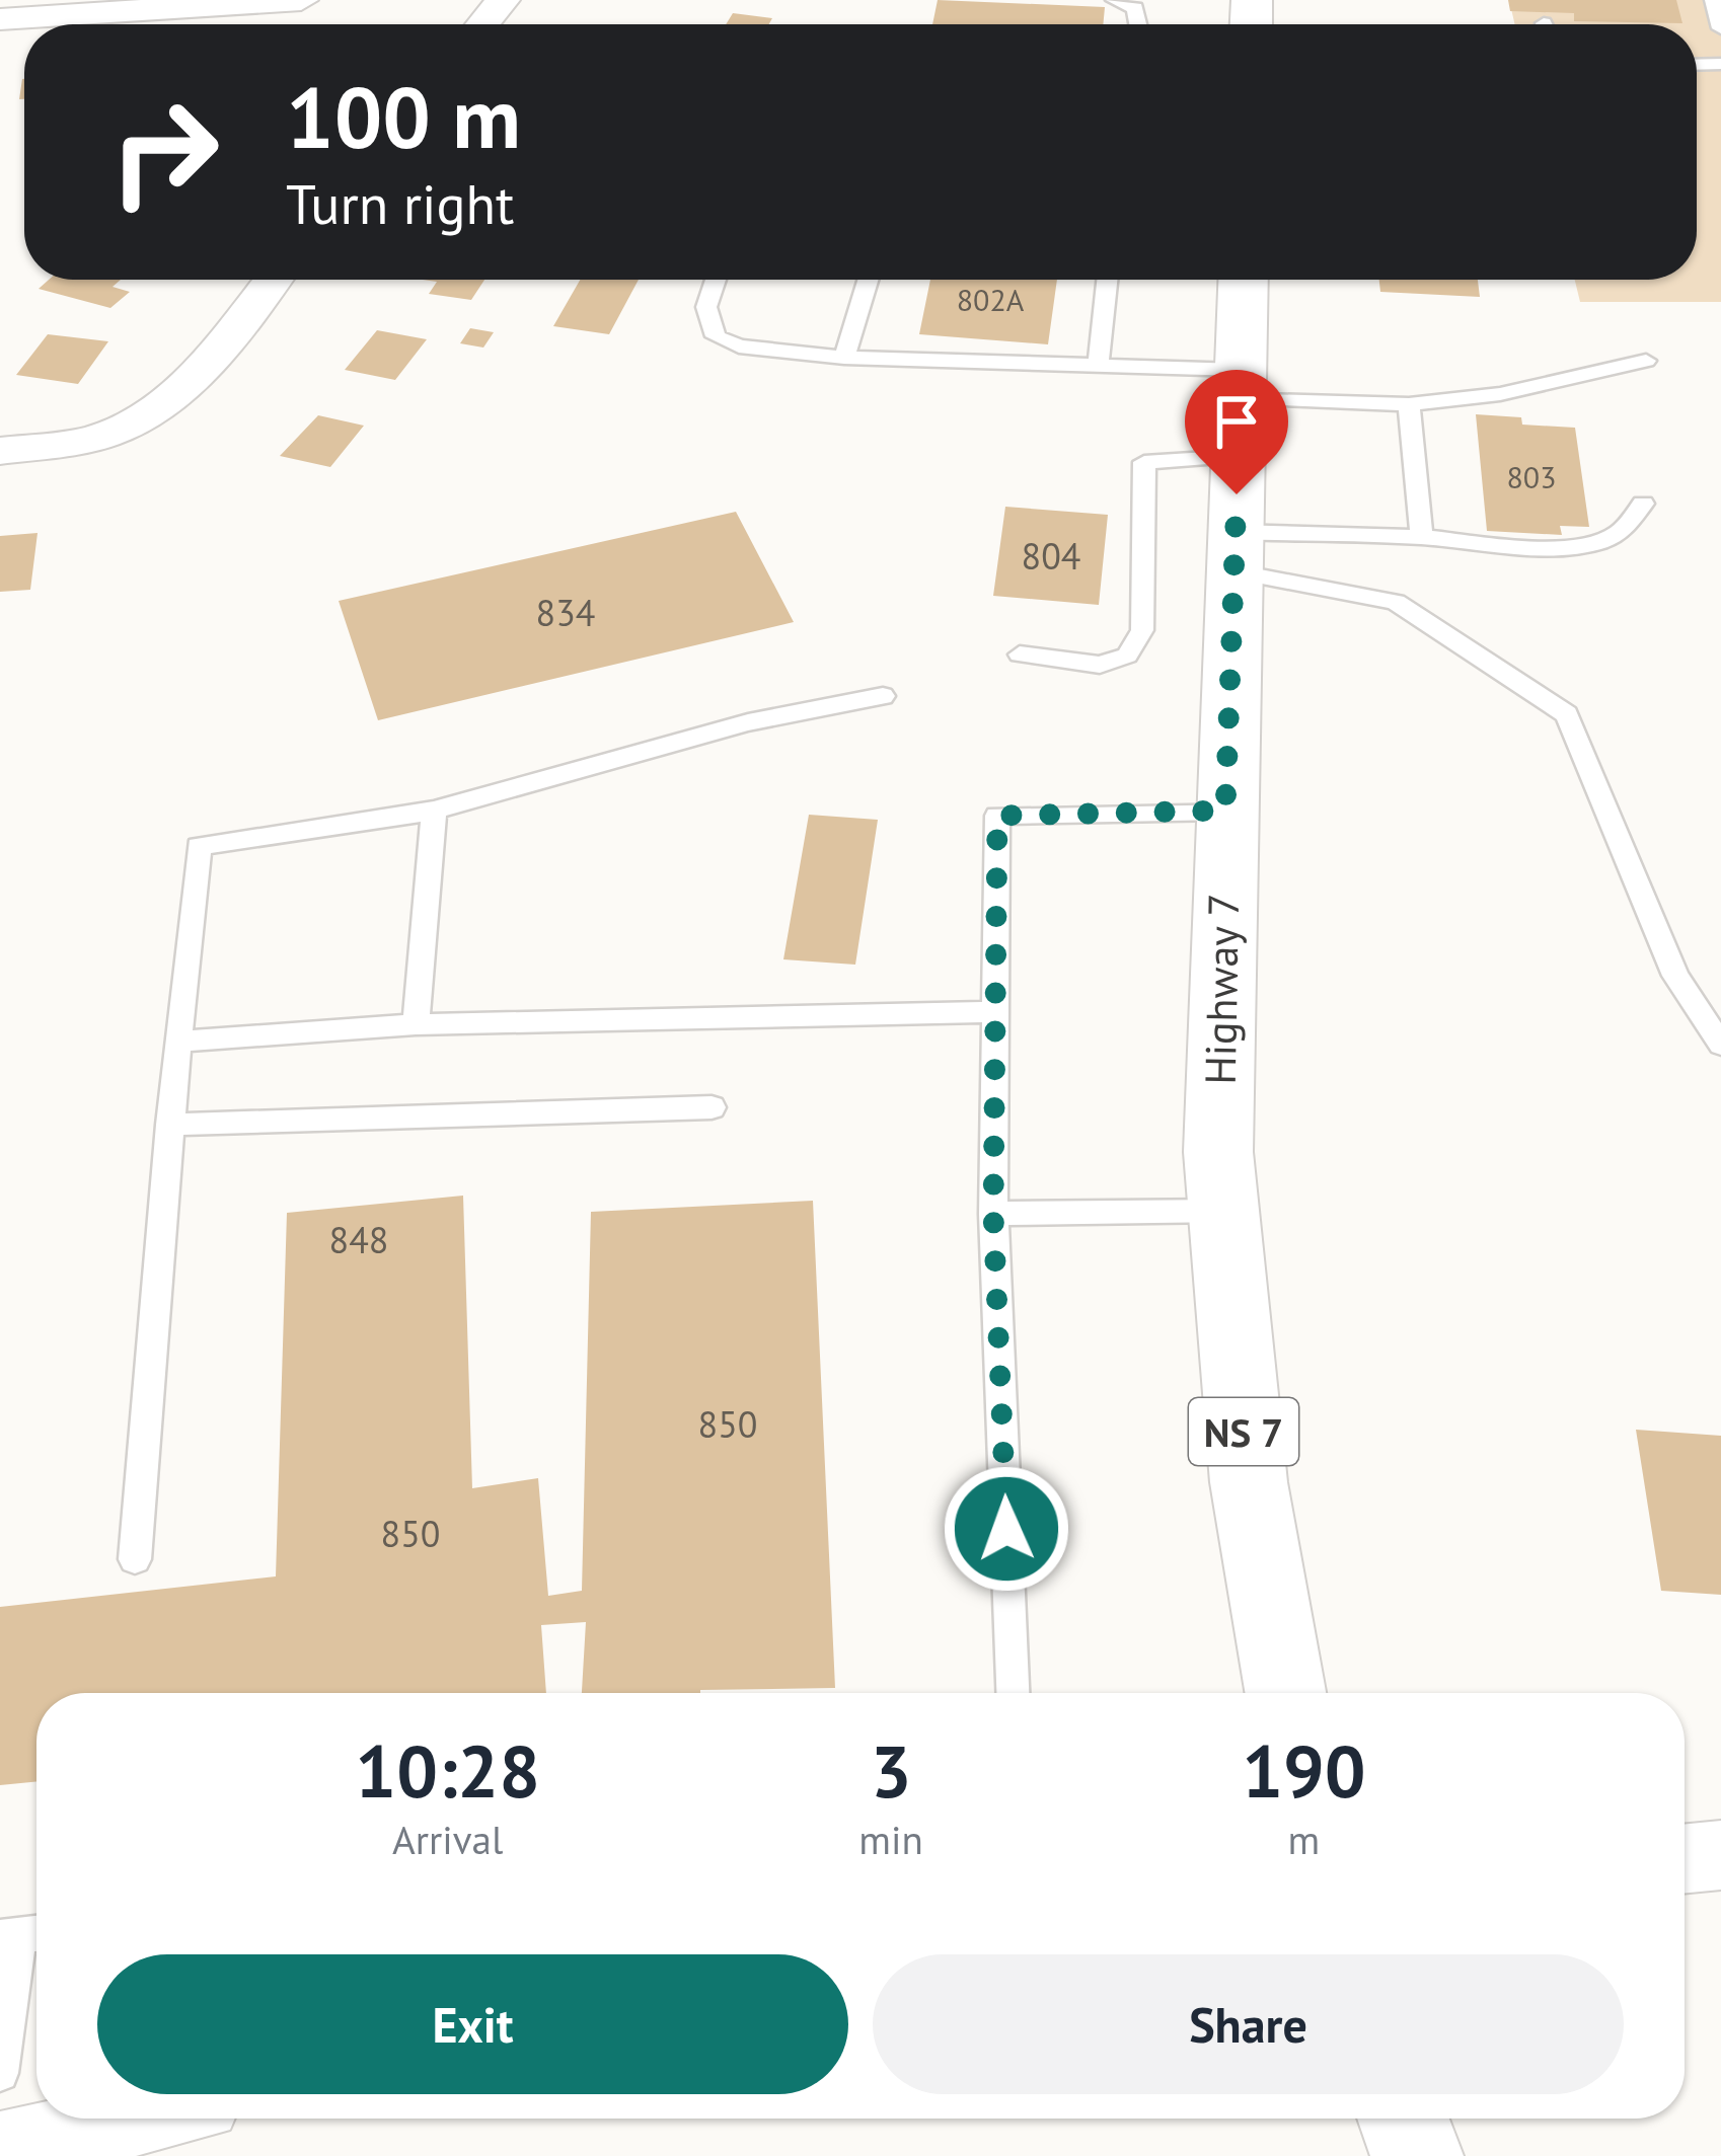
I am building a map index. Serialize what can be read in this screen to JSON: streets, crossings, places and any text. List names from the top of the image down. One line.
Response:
{"streets":{"main road":["Highway 7","NS 7"]},"house_numbers":["802A","803","804","834","848","850","850"],"page":{"turn":["100 m","Turn right"],"eta":["10:28","Arrival","3","min","190","m"],"buttons":["Exit","Share"]}}
